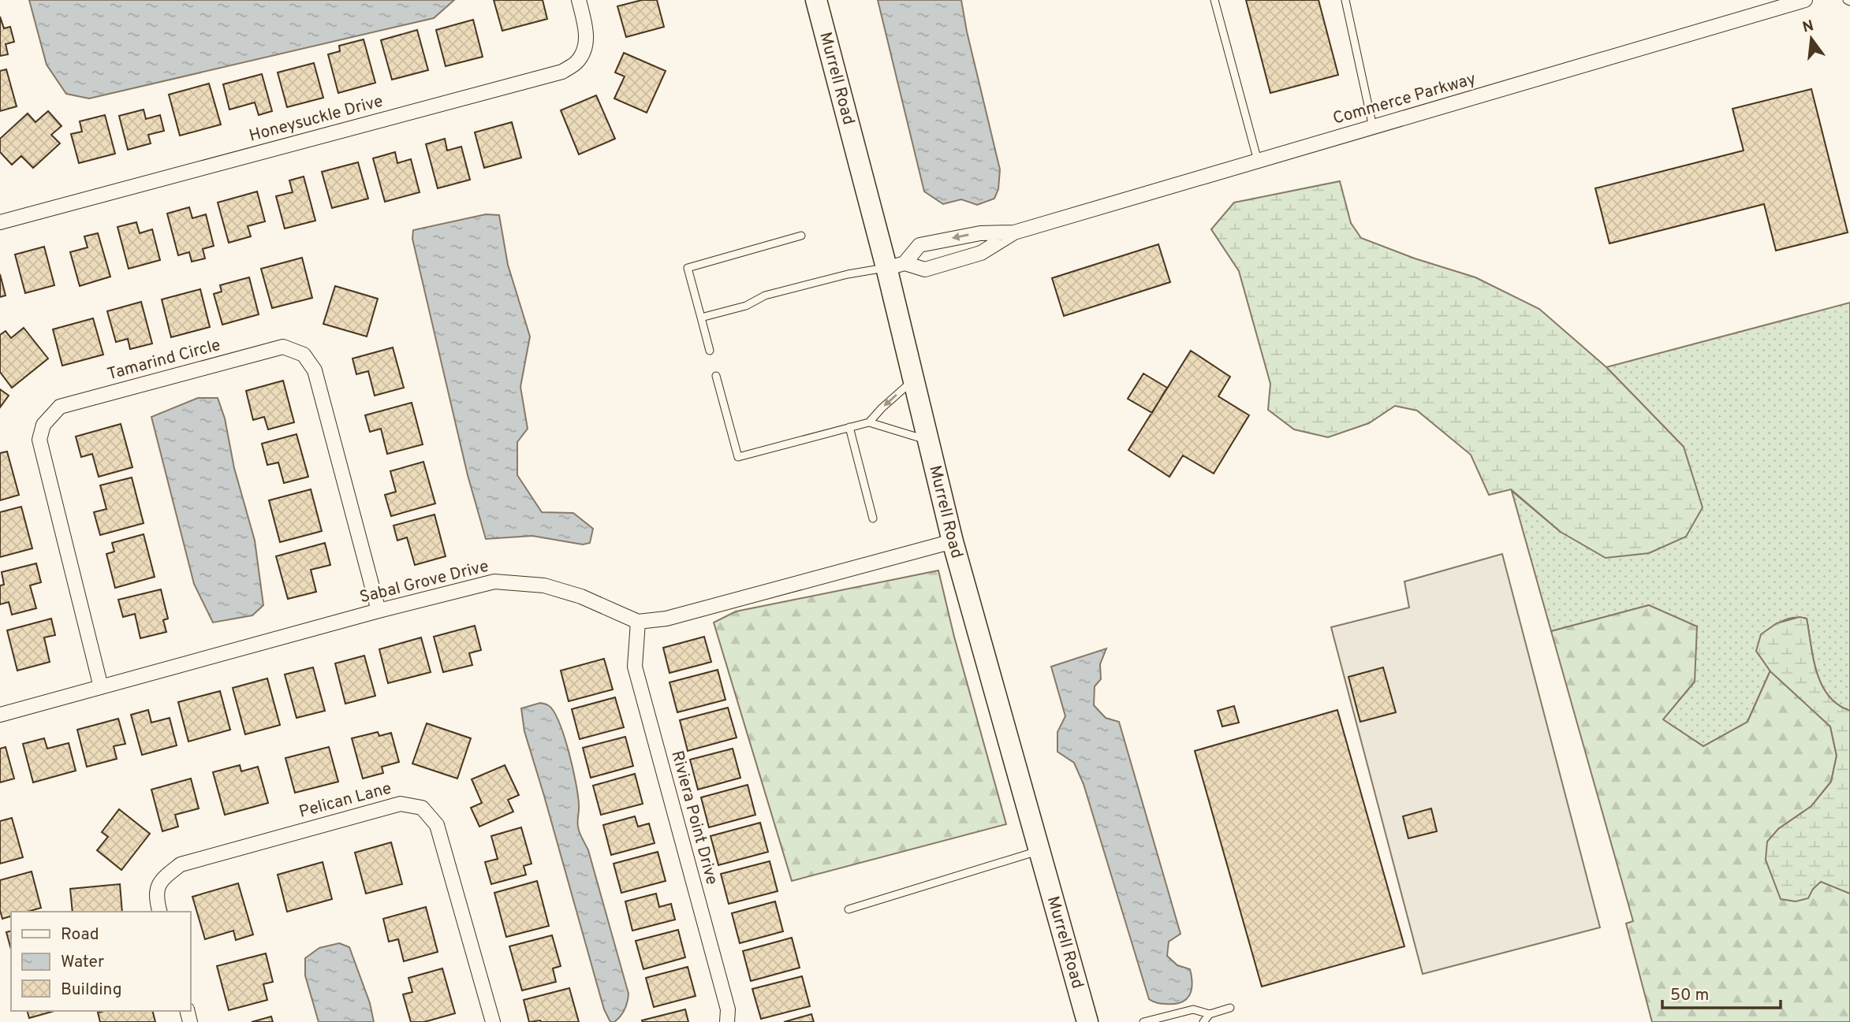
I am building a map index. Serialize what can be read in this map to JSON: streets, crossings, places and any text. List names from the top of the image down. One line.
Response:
{"streets":{"street":["Murrell Road","Commerce Parkway","Honeysuckle Drive","Tamarind Circle","Sabal Grove Drive","Pelican Lane","Riviera Point Drive"]},"crossings":[["Murrell Road","Commerce Parkway"],["Tamarind Circle","Sabal Grove Drive"],["Sabal Grove Drive","Riviera Point Drive"]],"legend":["Road","Water","Building"],"scale_bar":"50 m","north":"top"}
